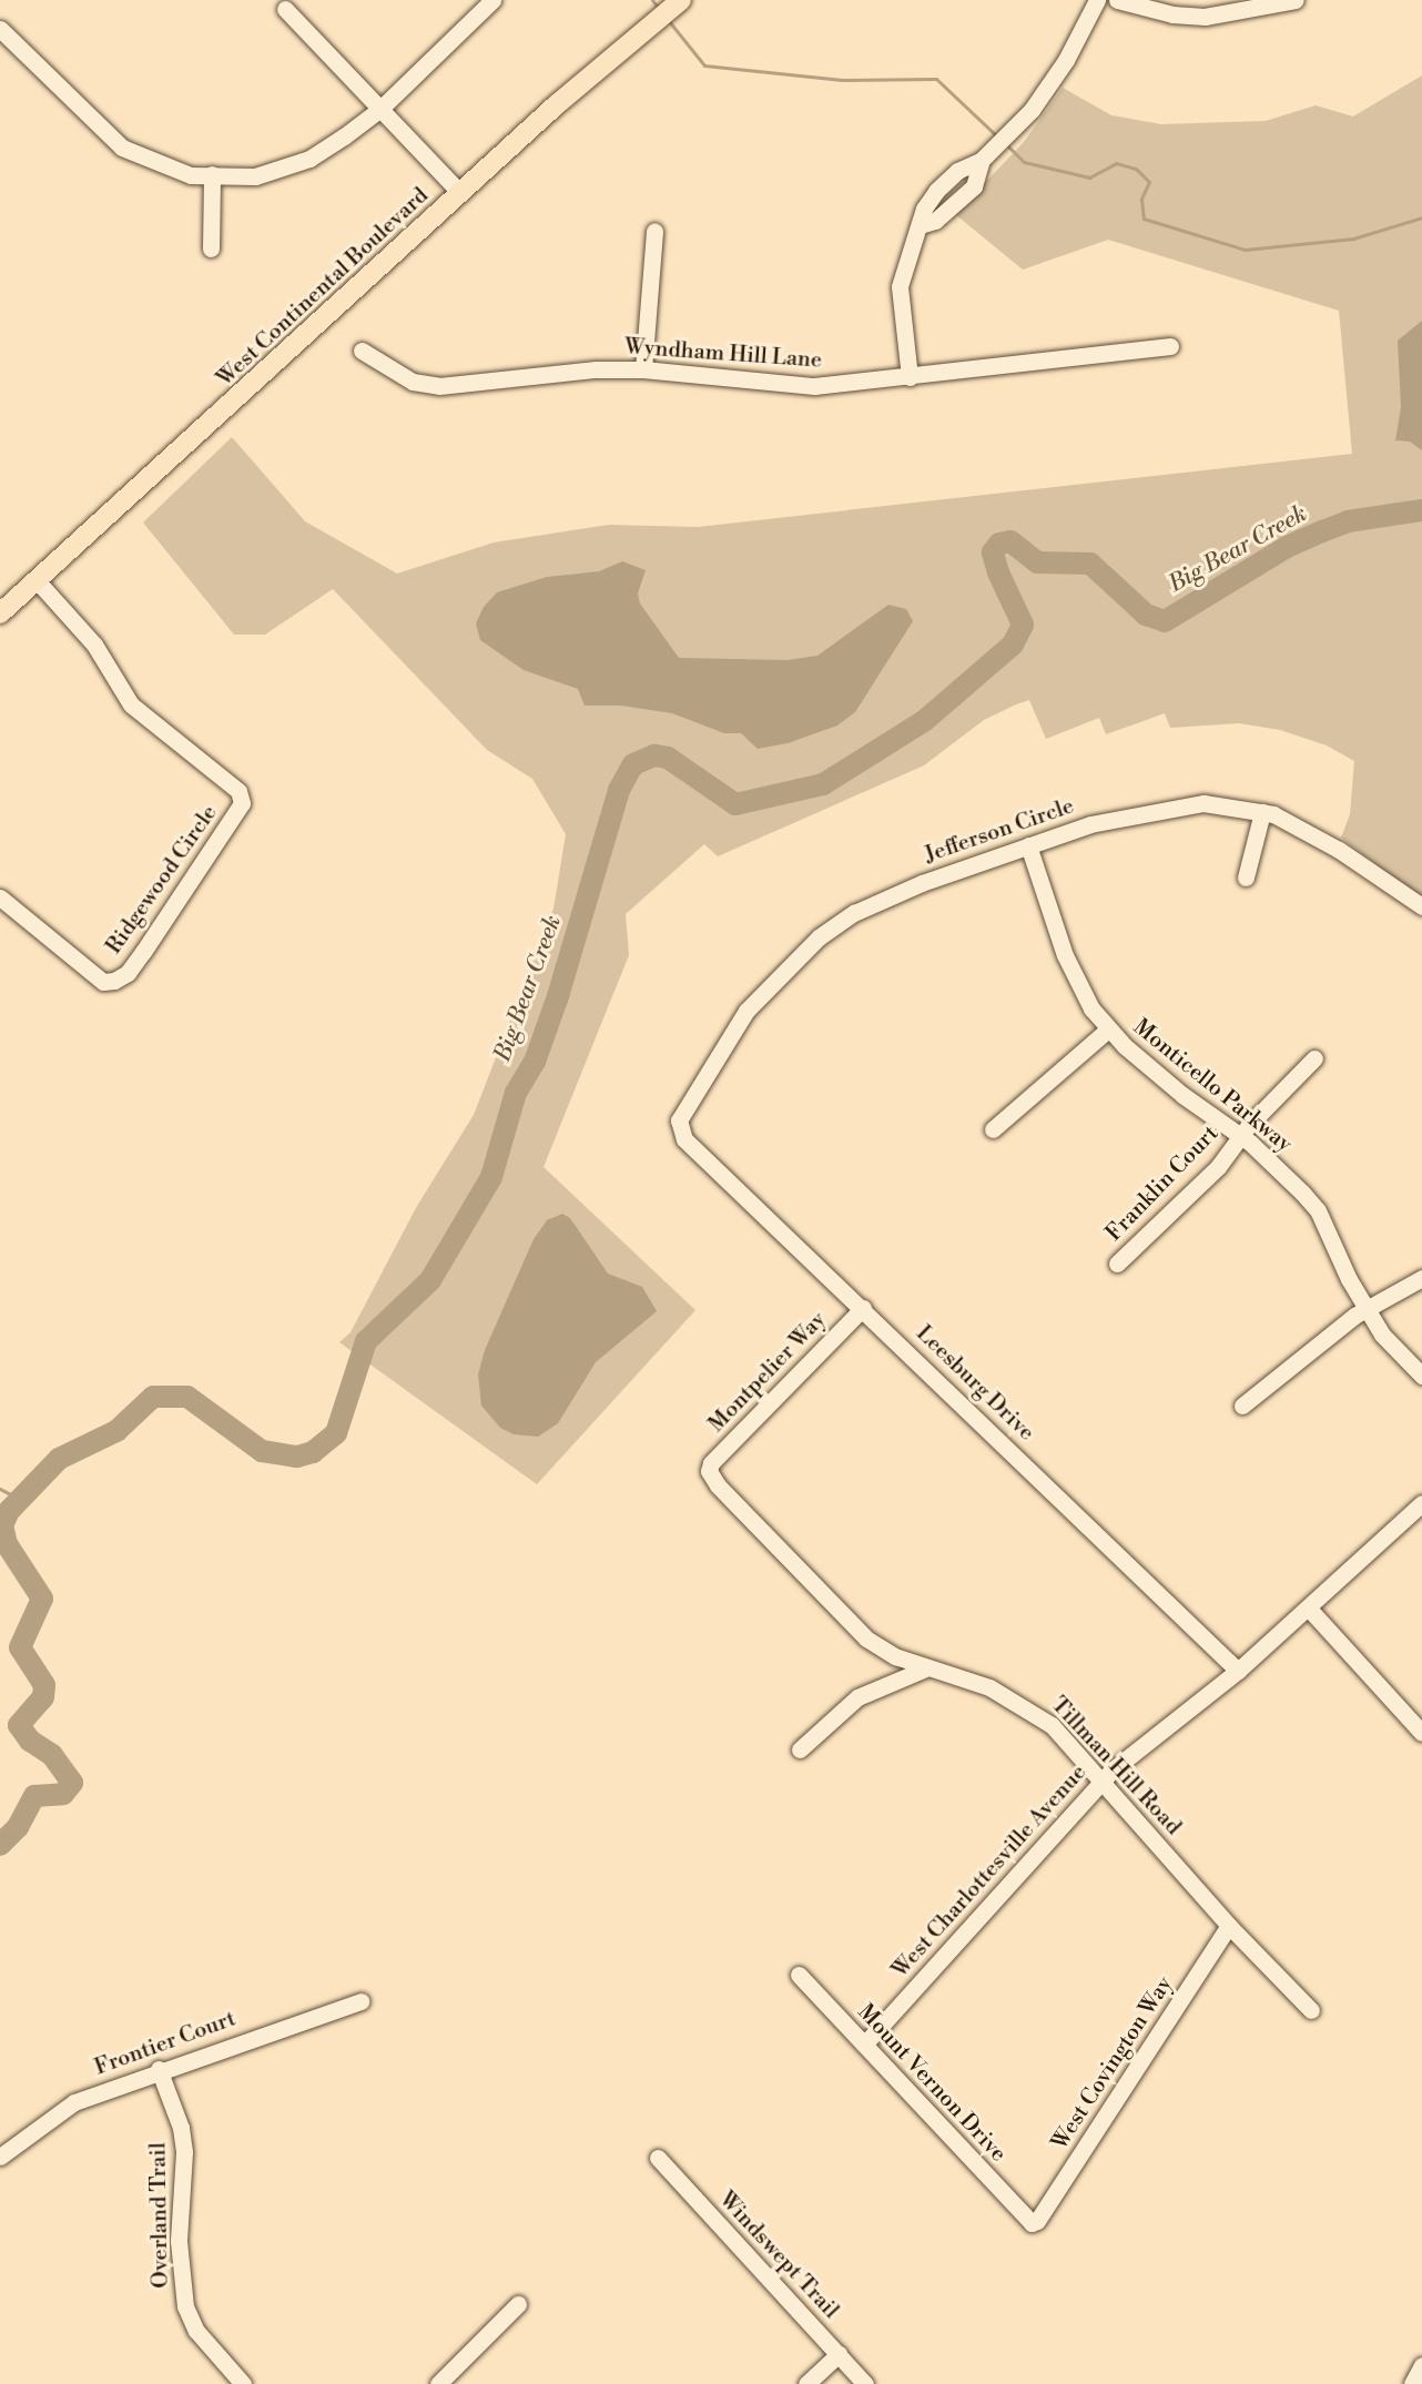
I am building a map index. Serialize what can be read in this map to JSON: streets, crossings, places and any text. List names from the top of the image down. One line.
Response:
{"streets":{"main road":["West Continental Boulevard"],"street":["Wyndham Hill Lane","Jefferson Circle","Ridgewood Circle","Monticello Parkway","Franklin Court","Montpelier Way","Leesburg Drive","Tillman Hill Road","West Charlottesville Avenue","Frontier Court","West Covington Way","Mount Vernon Drive","Overland Trail","Windswept Trail"]},"crossings":[["West Continental Boulevard","Ridgewood Circle"],["Jefferson Circle","Monticello Parkway"],["Jefferson Circle","Leesburg Drive"],["Monticello Parkway","Franklin Court"],["Montpelier Way","Leesburg Drive"],["Montpelier Way","Tillman Hill Road"],["Leesburg Drive","West Charlottesville Avenue"],["Tillman Hill Road","West Charlottesville Avenue"],["Tillman Hill Road","West Covington Way"],["West Charlottesville Avenue","Mount Vernon Drive"],["Frontier Court","Overland Trail"],["West Covington Way","Mount Vernon Drive"]],"water":["Big Bear Creek"]}
